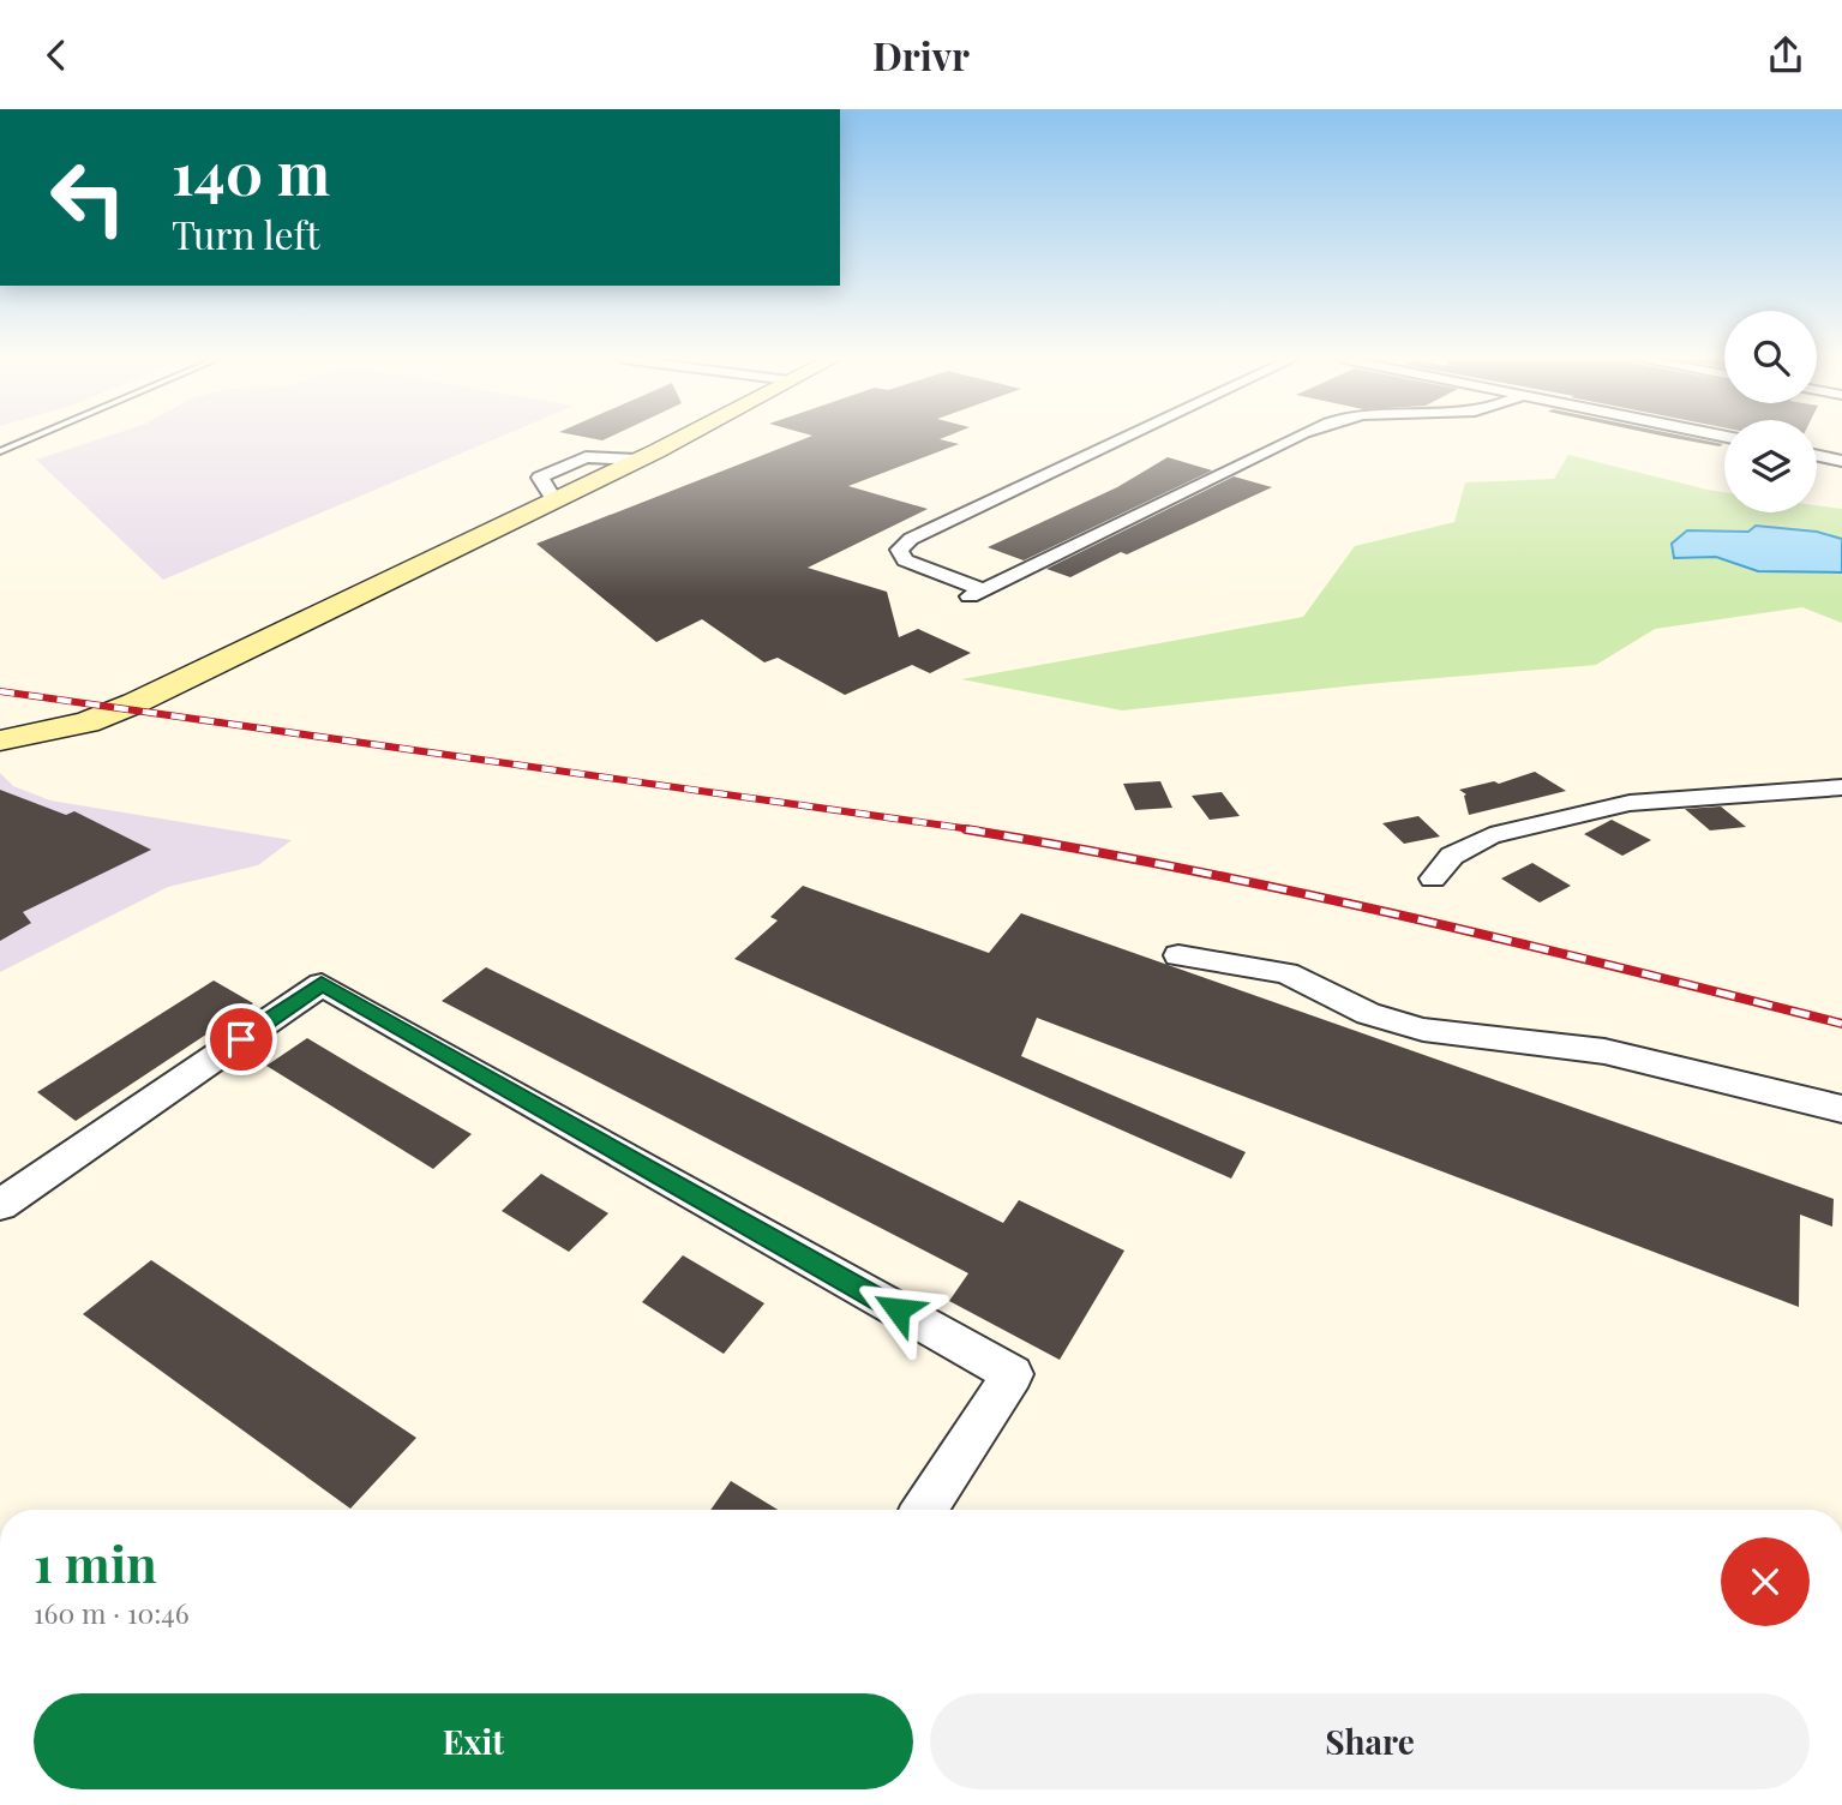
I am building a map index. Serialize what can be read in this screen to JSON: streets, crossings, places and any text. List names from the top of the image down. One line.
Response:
{"page":{"header":"Drivr","turn":["140 m","Turn left"],"heading":["1 min","160 m · 10:46"],"buttons":["Exit","Share"]}}
